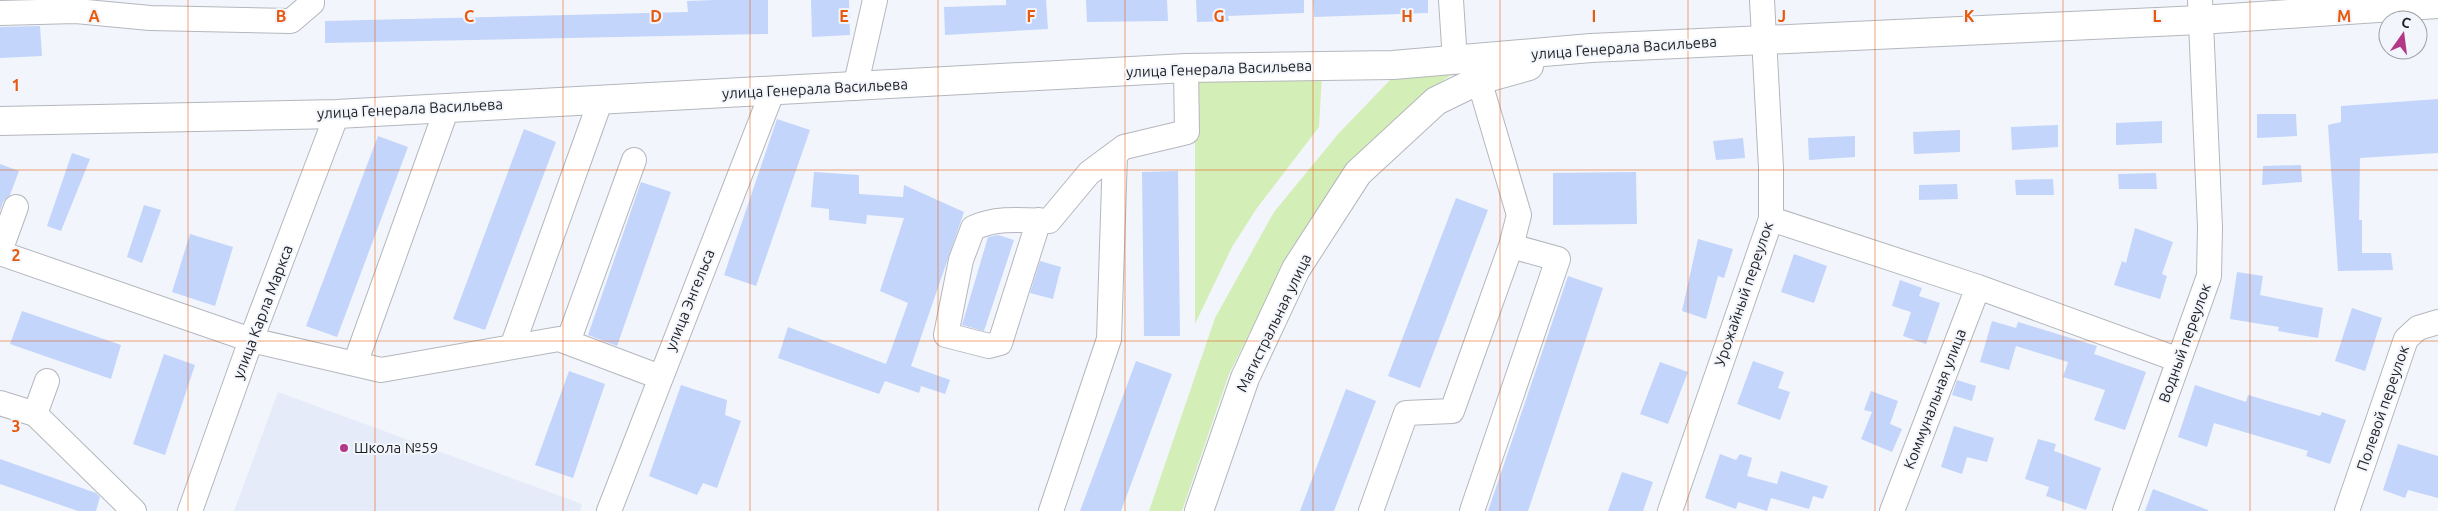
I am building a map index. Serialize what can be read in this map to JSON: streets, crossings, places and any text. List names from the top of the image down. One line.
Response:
{"streets":{"main road":["улица Генерала Васильева","Магистральная улица"],"street":["Урожайный переулок","улица Энгельса","улица Карла Маркса","Водный переулок","Коммунальная улица","Полевой переулок"]},"crossings":[["улица Генерала Васильева","Урожайный переулок"],["улица Генерала Васильева","улица Энгельса"],["улица Генерала Васильева","улица Карла Маркса"],["улица Генерала Васильева","Магистральная улица"],["улица Генерала Васильева","Водный переулок"]],"places":["Школа №59"],"north":"top","grid":{"columns":["A","B","C","D","E","F","G","H","I","J","K","L","M"],"rows":["1","2","3"]}}
